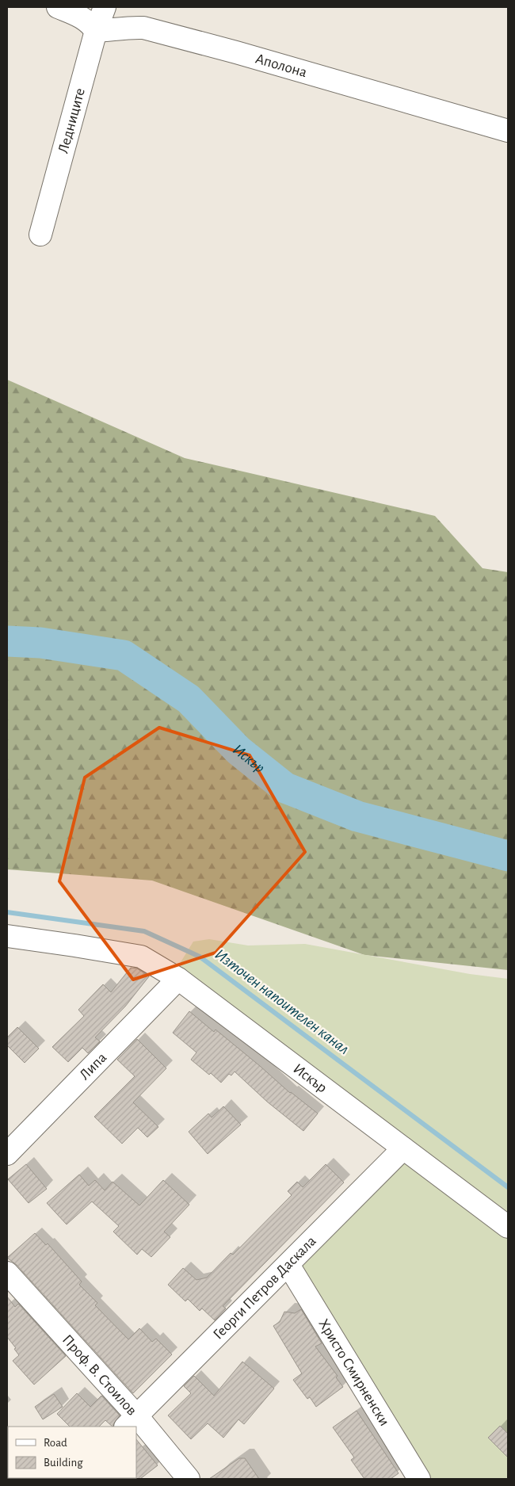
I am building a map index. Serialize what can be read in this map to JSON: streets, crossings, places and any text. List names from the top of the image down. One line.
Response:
{"streets":{"street":["Аполона","Ледниците","Липа","Искър","Георги Петров Даскала","Христо Смирненски","Проф. В. Стоилов"]},"crossings":[["Аполона","Ледниците"],["Липа","Искър"],["Искър","Георги Петров Даскала"],["Георги Петров Даскала","Христо Смирненски"],["Георги Петров Даскала","Проф. В. Стоилов"]],"water":["Искър","Източен напоителен канал"],"legend":["Road","Building"]}
